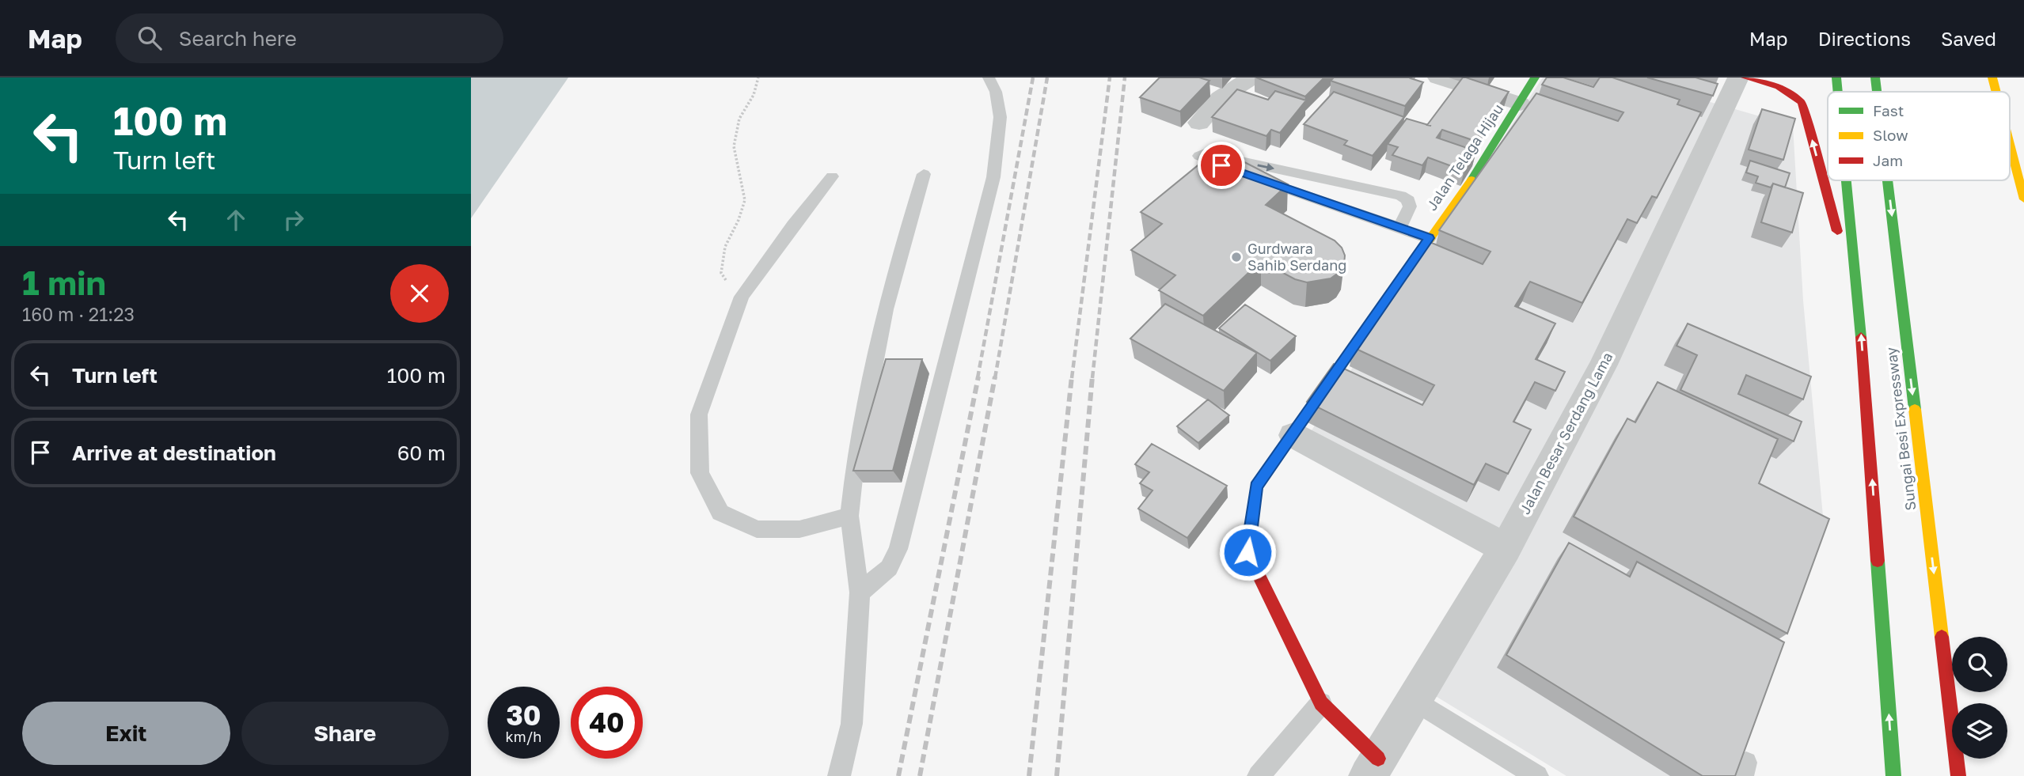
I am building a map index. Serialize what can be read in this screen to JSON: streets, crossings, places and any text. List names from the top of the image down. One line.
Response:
{"streets":{"main road":["Jalan Telaga Hijau","Sungai Besi Expressway"],"street":["Jalan Besar Serdang Lama"]},"crossings":[["Jalan Telaga Hijau","Jalan Besar Serdang Lama"]],"places":["Gurdwara Sahib Serdang"],"legend":["Fast","Slow","Jam"],"page":{"header":"Map","search":"Search here","nav":["Map","Directions","Saved"],"turn":["100 m","Turn left"],"heading":["1 min","160 m · 21:23"],"list":[{"name":"Turn left","value":"100 m"},{"name":"Arrive at destination","value":"60 m"}],"speed":"30 km/h","limit":"40","buttons":["Exit","Share"]}}
